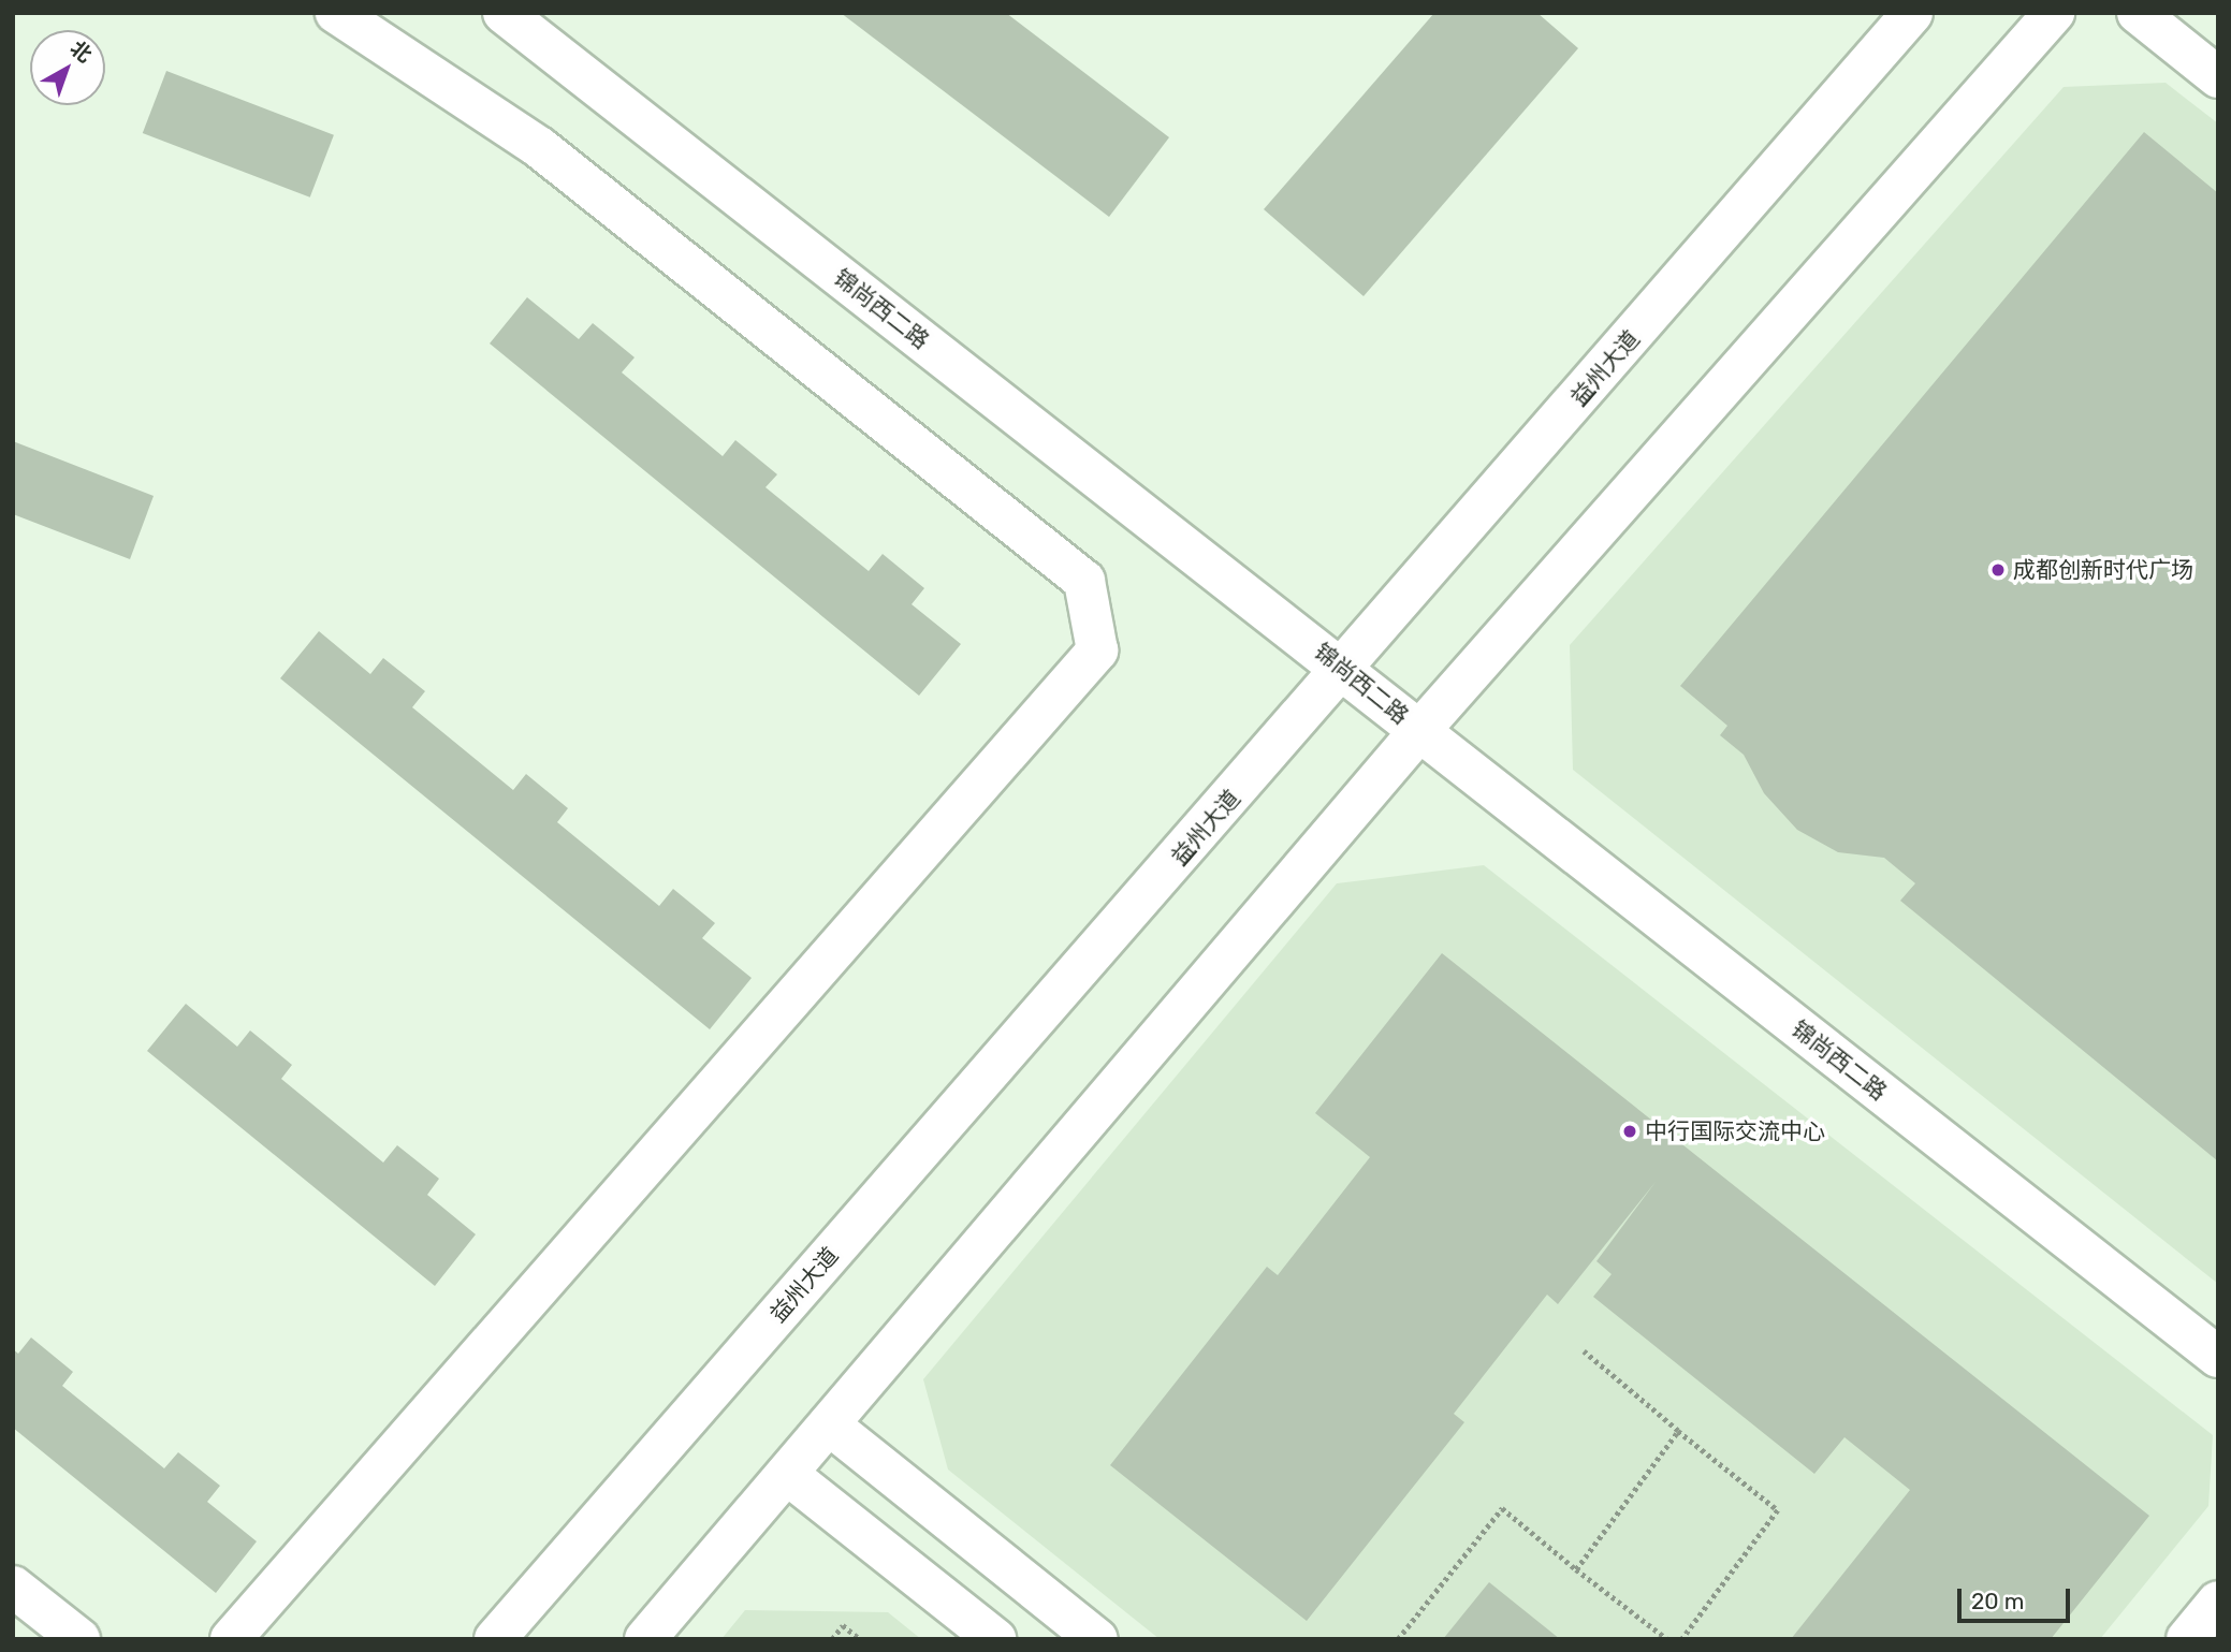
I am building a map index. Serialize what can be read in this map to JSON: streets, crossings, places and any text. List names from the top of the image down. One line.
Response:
{"streets":{"street":["锦尚西二路","益州大道"]},"crossings":[["锦尚西二路","益州大道"]],"places":["成都创新时代广场","中行国际交流中心"],"scale_bar":"20 m","north":"top right"}
